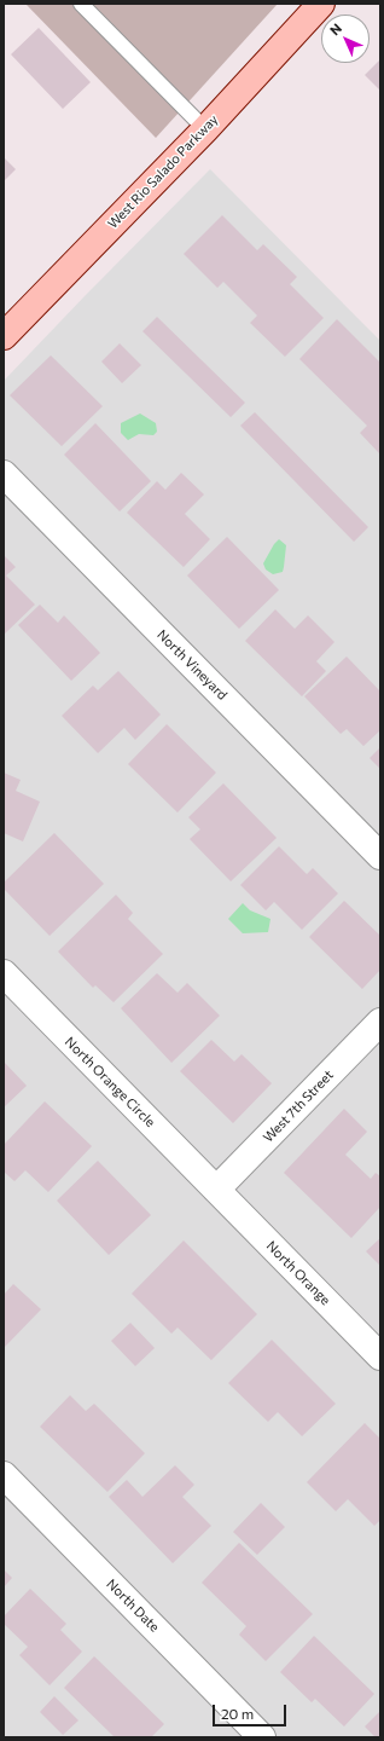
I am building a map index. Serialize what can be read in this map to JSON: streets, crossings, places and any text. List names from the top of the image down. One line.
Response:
{"streets":{"main road":["West Rio Salado Parkway"],"street":["North Vineyard","North Orange Circle","West 7th Street","North Orange","North Date"]},"crossings":[["North Orange Circle","West 7th Street"],["North Orange Circle","North Orange"],["West 7th Street","North Orange"]],"scale_bar":"20 m","north":"top left"}
